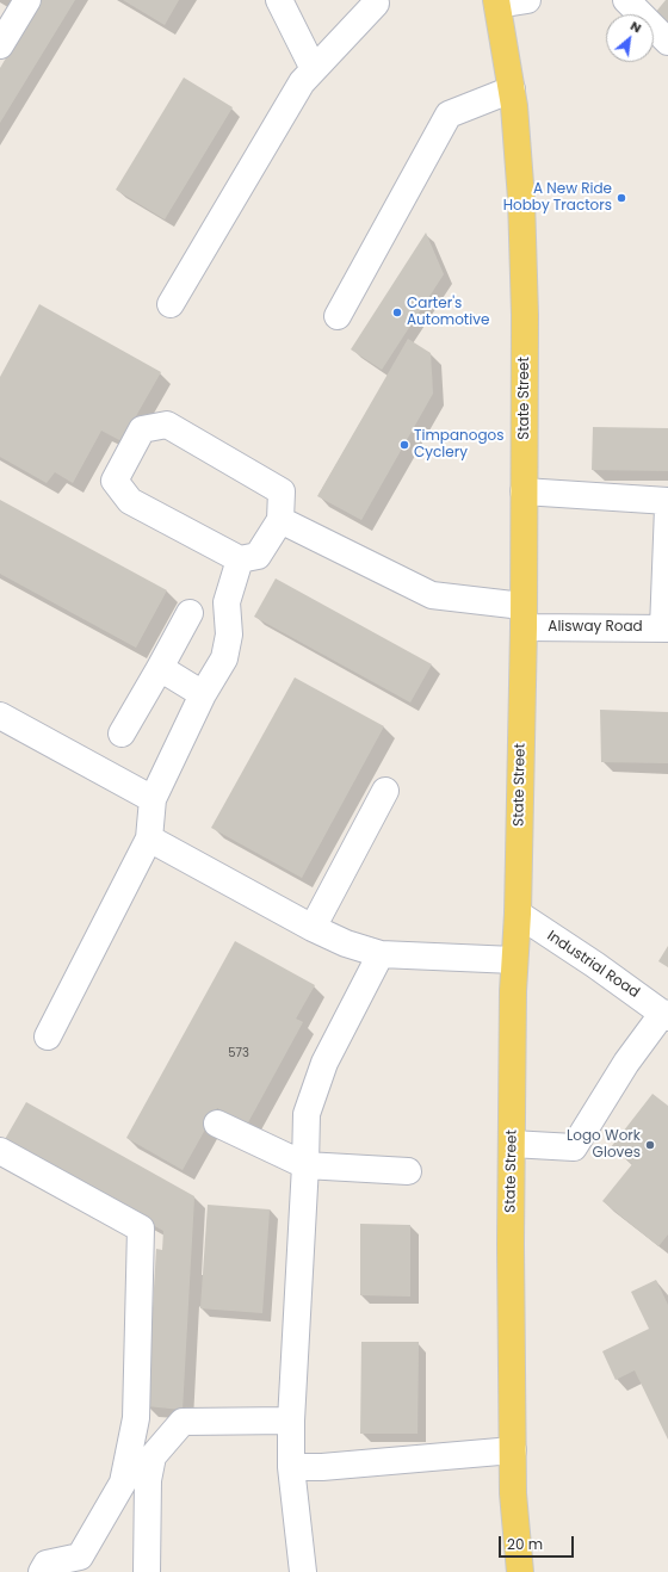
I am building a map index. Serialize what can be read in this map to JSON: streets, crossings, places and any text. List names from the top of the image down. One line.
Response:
{"streets":{"main road":["State Street"],"street":["Alisway Road","Industrial Road"]},"crossings":[["State Street","Alisway Road"],["State Street","Industrial Road"]],"places":["A New Ride Hobby Tractors","Carter's Automotive","Timpanogos Cyclery","Logo Work Gloves"],"house_numbers":["573"],"scale_bar":"20 m","north":"top right"}
